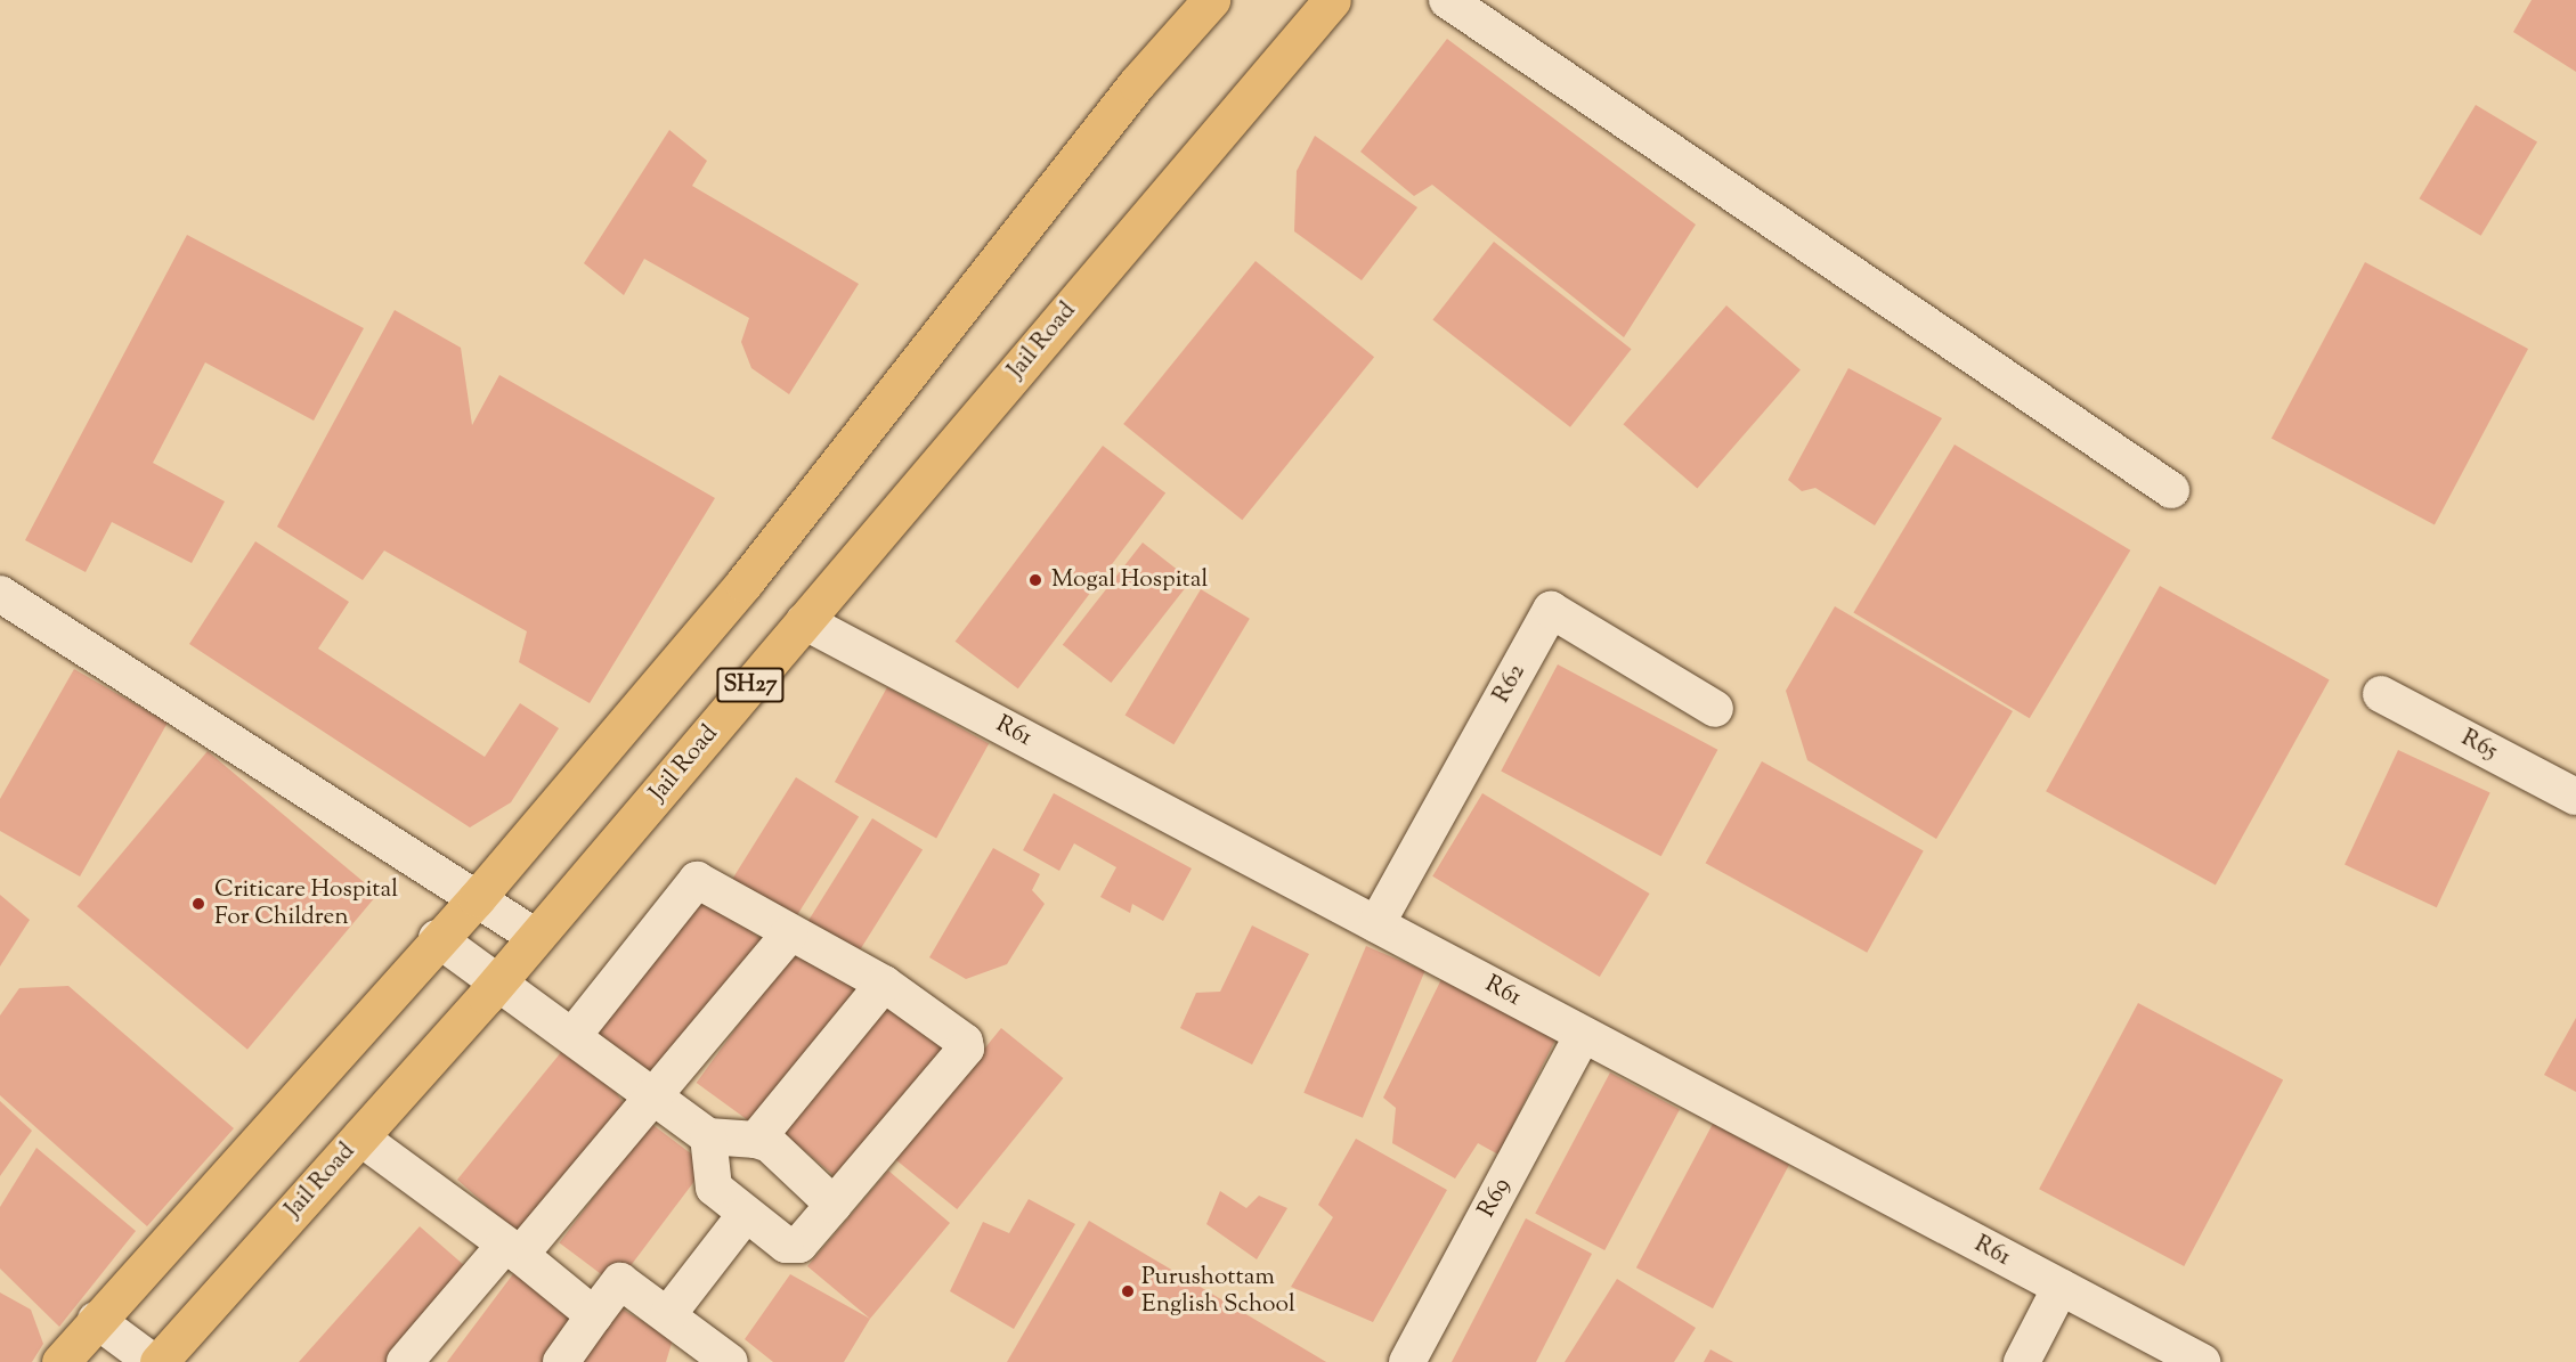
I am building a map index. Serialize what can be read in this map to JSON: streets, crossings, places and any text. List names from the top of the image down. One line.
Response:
{"streets":{"main road":["Jail Road","SH27"],"street":["R62","R61","R65","R69"]},"crossings":[["Jail Road","R61"],["R62","R61"],["R61","R69"]],"places":["Mogal Hospital","Criticare Hospital For Children","Purushottam English School"]}
